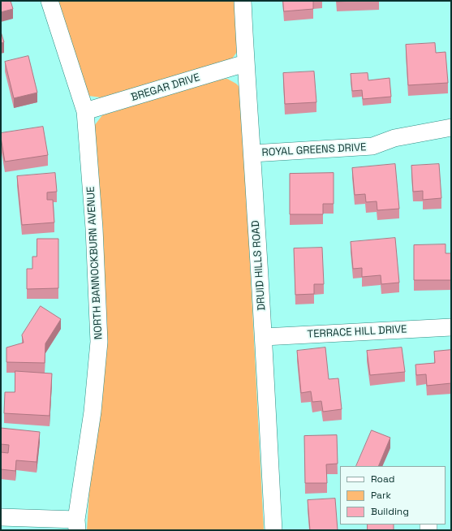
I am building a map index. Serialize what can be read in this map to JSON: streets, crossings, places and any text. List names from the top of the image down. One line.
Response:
{"streets":{"street":["BREGAR DRIVE","ROYAL GREENS DRIVE","NORTH BANNOCKBURN AVENUE","DRUID HILLS ROAD","TERRACE HILL DRIVE"]},"crossings":[["BREGAR DRIVE","NORTH BANNOCKBURN AVENUE"],["BREGAR DRIVE","DRUID HILLS ROAD"],["ROYAL GREENS DRIVE","DRUID HILLS ROAD"],["DRUID HILLS ROAD","TERRACE HILL DRIVE"]],"legend":["Road","Park","Building"]}
